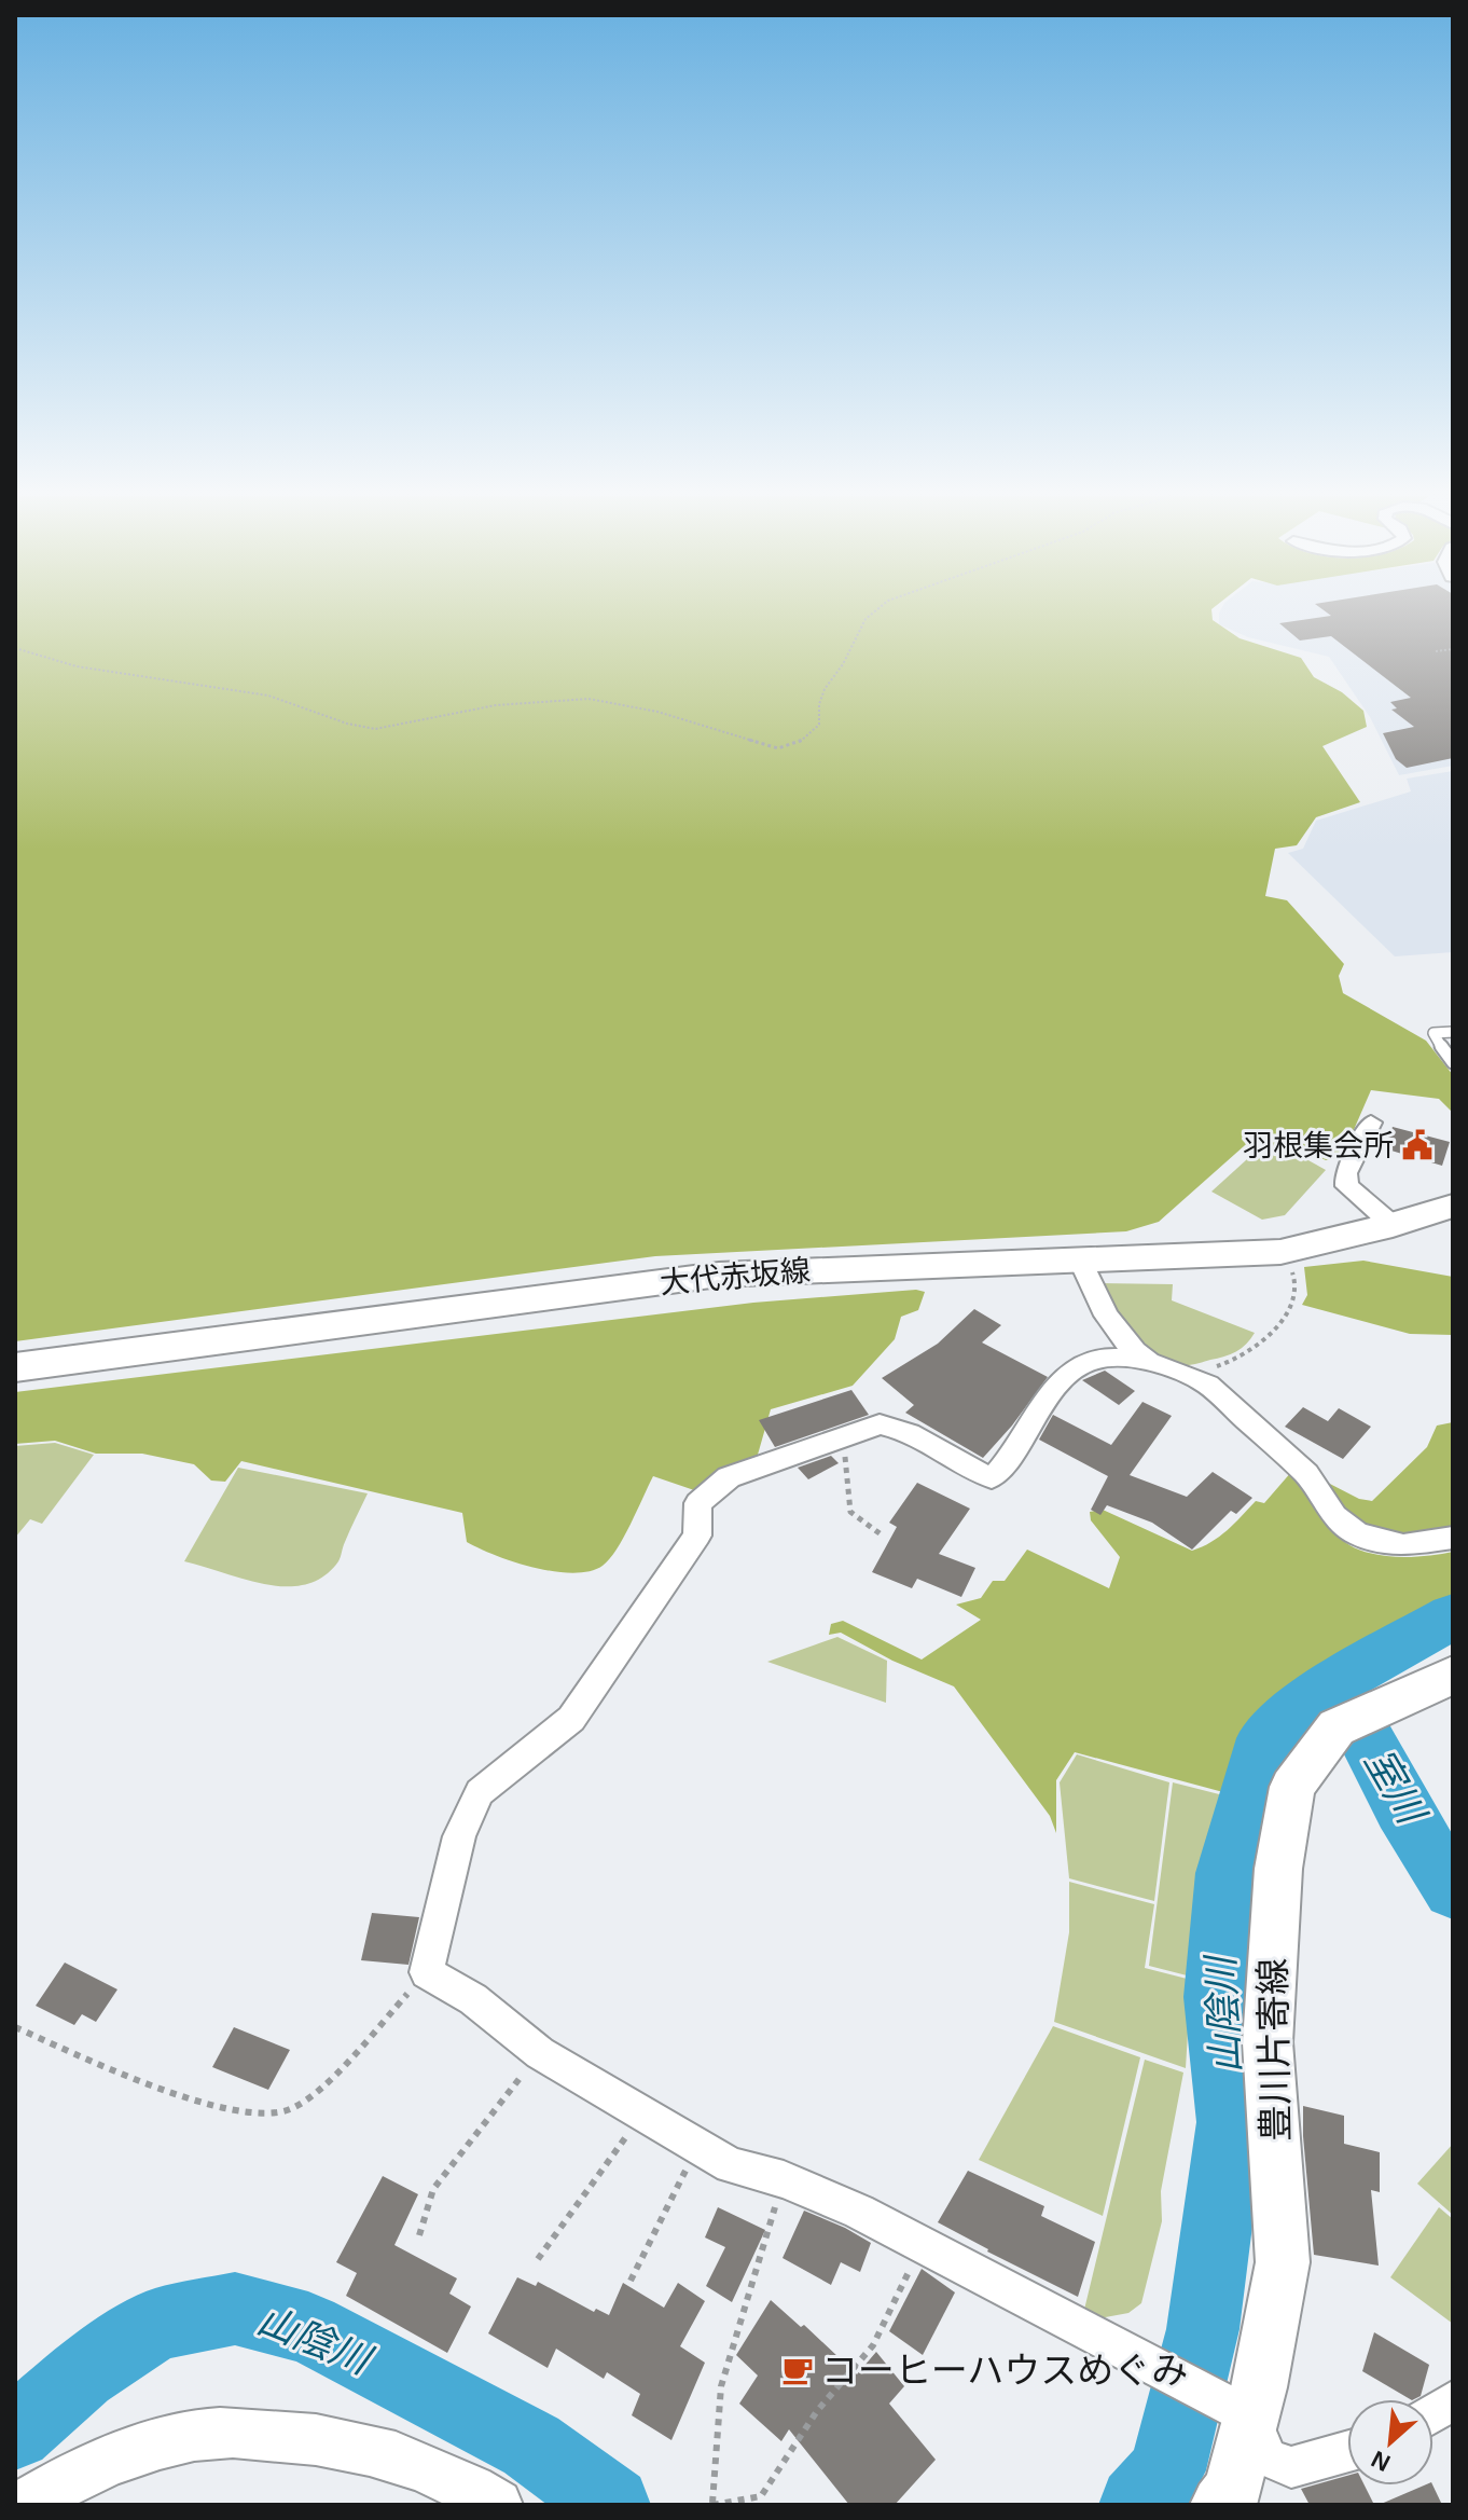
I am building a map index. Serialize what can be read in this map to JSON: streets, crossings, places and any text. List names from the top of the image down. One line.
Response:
{"streets":{"main road":["大代赤坂線","豊川片寄線"]},"water":["室川","山陰川"],"places":{"public building":["羽根集会所"],"cafe":["コーヒーハウスめぐみ"]},"north":"bottom left"}
